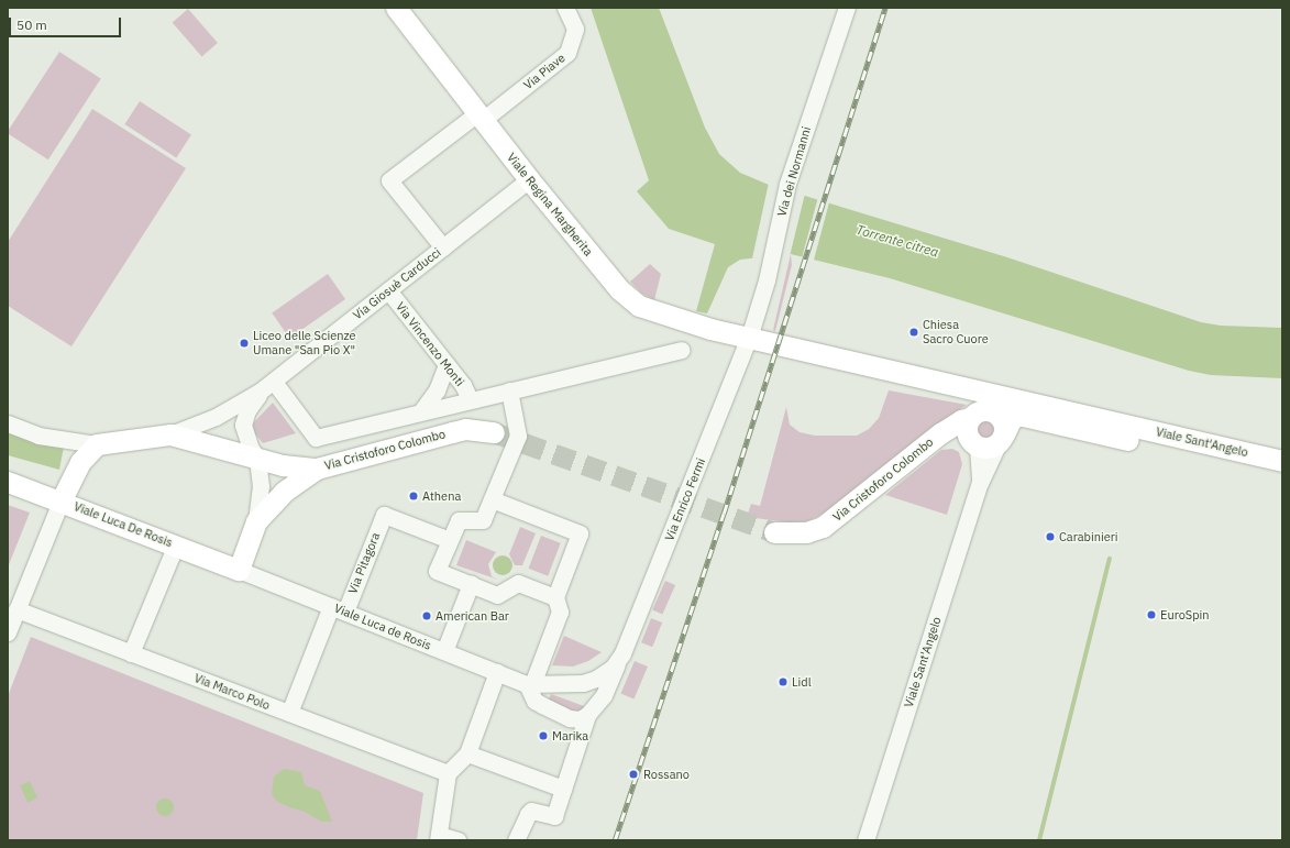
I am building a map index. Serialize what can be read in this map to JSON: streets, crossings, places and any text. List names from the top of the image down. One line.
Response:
{"streets":{"main road":["Viale Regina Margherita","Viale Sant'Angelo","Via Cristoforo Colombo","Viale Luca De Rosis"],"street":["Via Piave","Via dei Normanni","Via Giosuè Carducci","Via Vincenzo Monti","Via Enrico Fermi","Via Pitagora","Viale Luca de Rosis","Via Marco Polo"]},"crossings":[["Via Piave","Viale Regina Margherita"],["Via Piave","Via Giosuè Carducci"],["Via dei Normanni","Viale Regina Margherita"],["Via dei Normanni","Viale Sant'Angelo"],["Via dei Normanni","Via Enrico Fermi"],["Viale Regina Margherita","Via Giosuè Carducci"],["Viale Regina Margherita","Viale Sant'Angelo"],["Viale Regina Margherita","Via Enrico Fermi"],["Via Giosuè Carducci","Via Vincenzo Monti"],["Via Giosuè Carducci","Via Cristoforo Colombo"],["Viale Sant'Angelo","Via Cristoforo Colombo"],["Viale Sant'Angelo","Via Enrico Fermi"],["Via Enrico Fermi","Viale Luca de Rosis"],["Viale Luca De Rosis","Viale Luca de Rosis"],["Via Pitagora","Viale Luca de Rosis"],["Via Pitagora","Via Marco Polo"]],"water":["Torrente citrea"],"places":["Chiesa Sacro Cuore","Liceo delle Scienze Umane \"San Pio X\"","Athena","Carabinieri","EuroSpin","American Bar","Lidl","Marika","Rossano"],"scale_bar":"50 m"}
